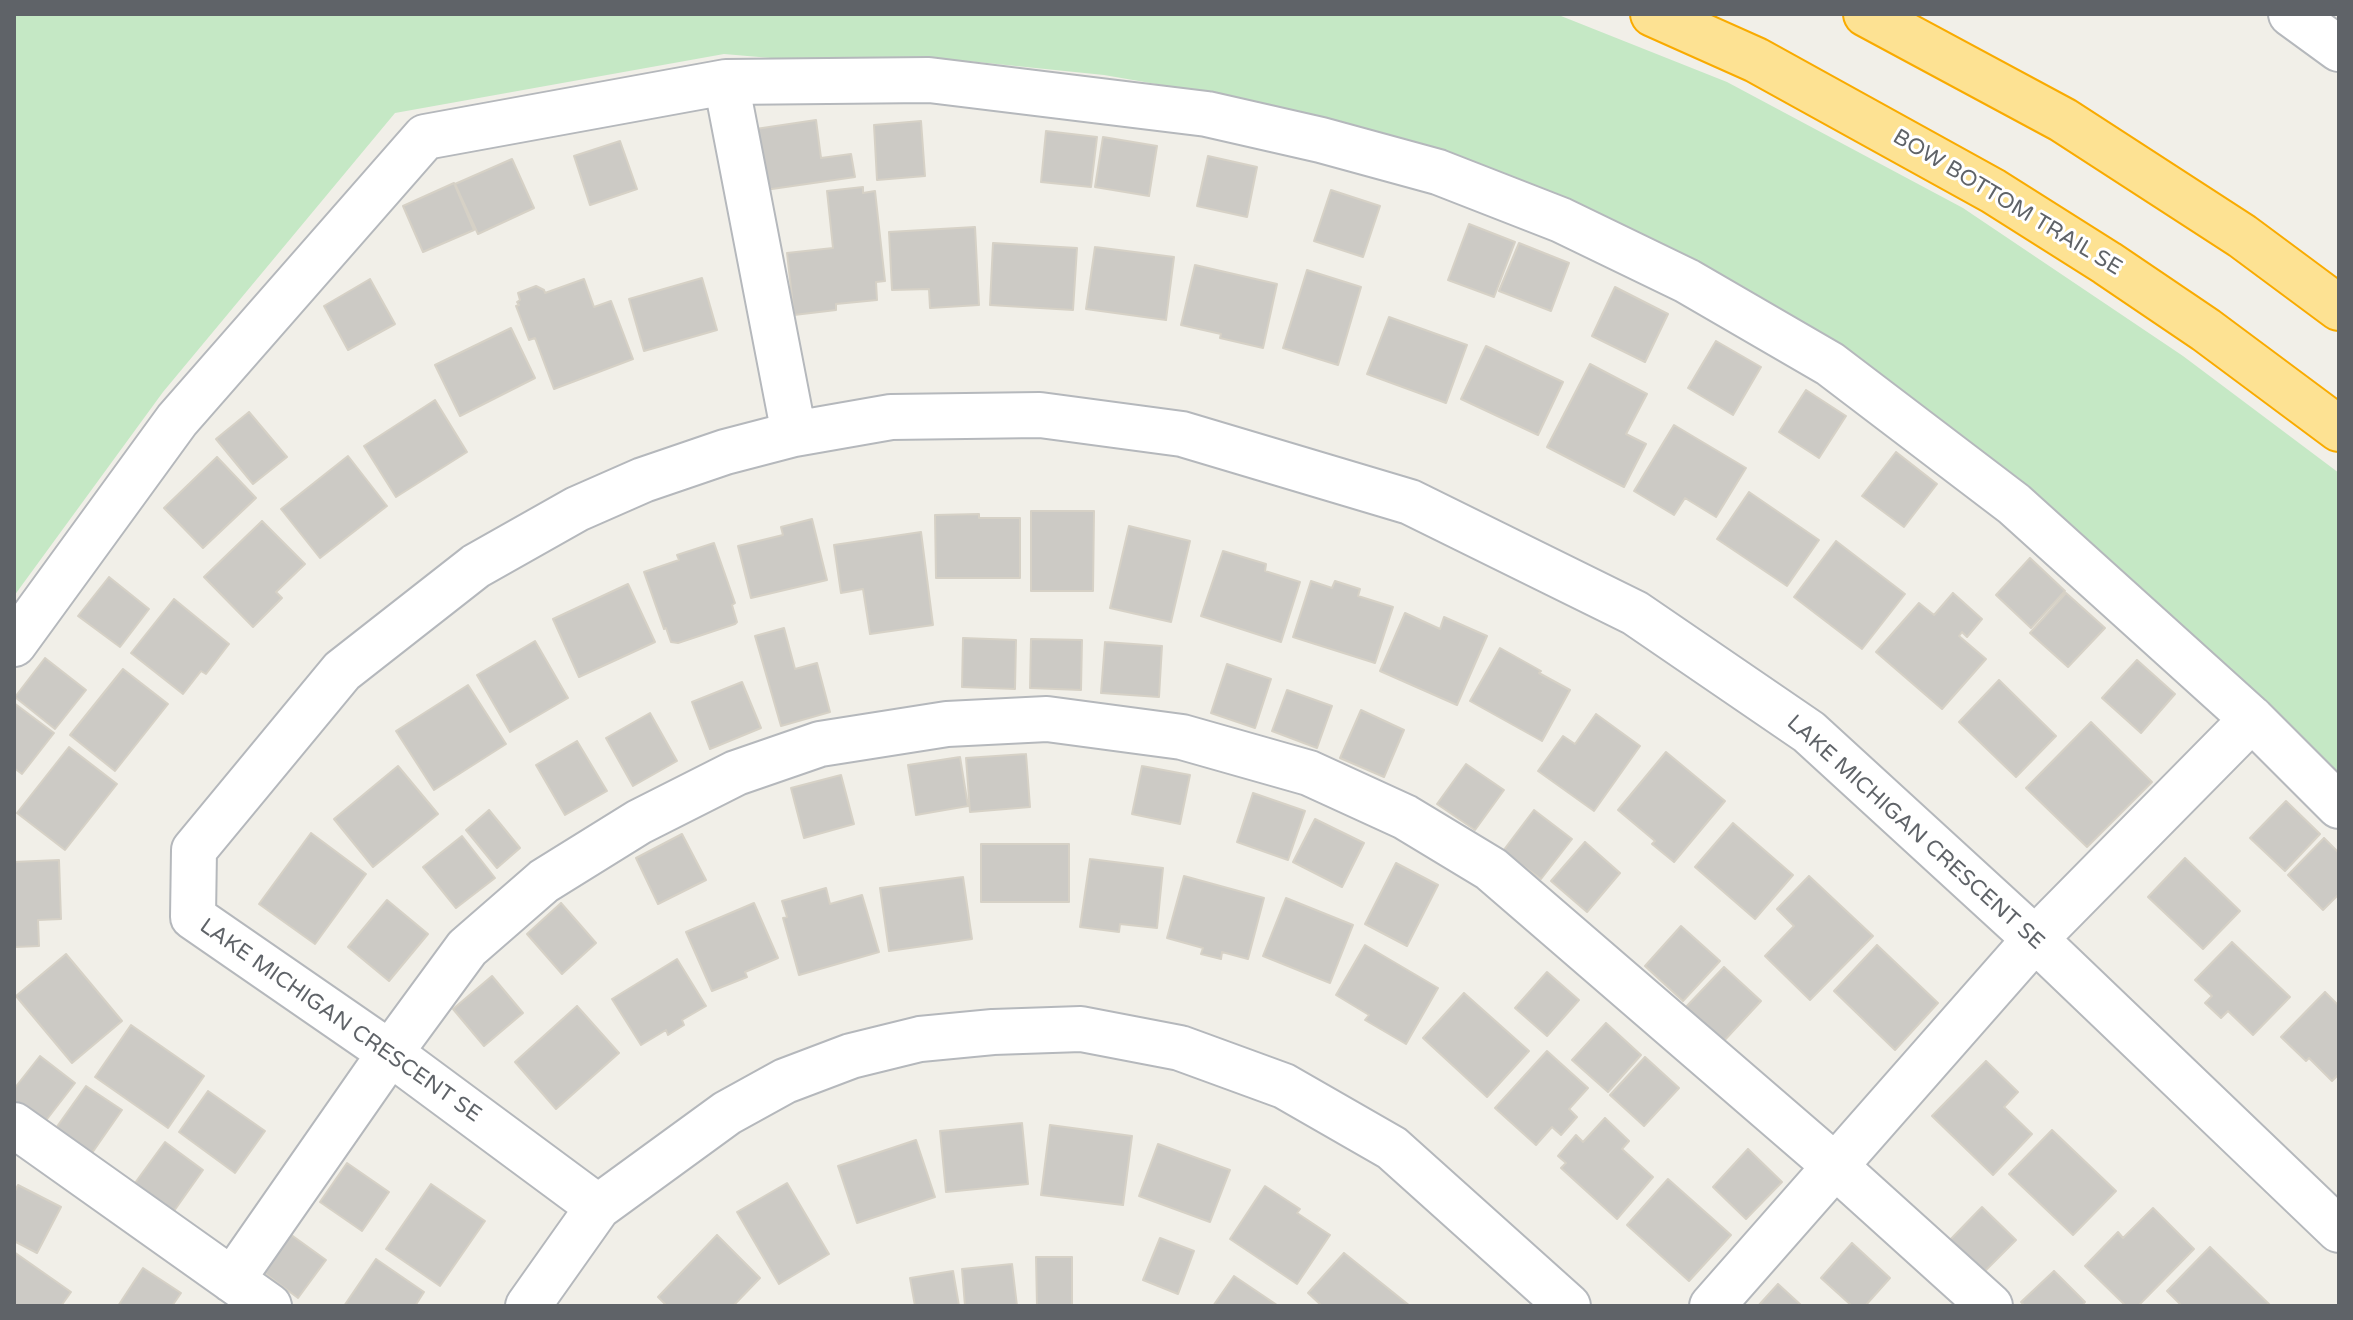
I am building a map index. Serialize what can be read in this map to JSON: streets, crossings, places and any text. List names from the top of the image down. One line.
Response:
{"streets":{"highway":["BOW BOTTOM TRAIL SE"],"street":["LAKE MICHIGAN CRESCENT SE"]}}
